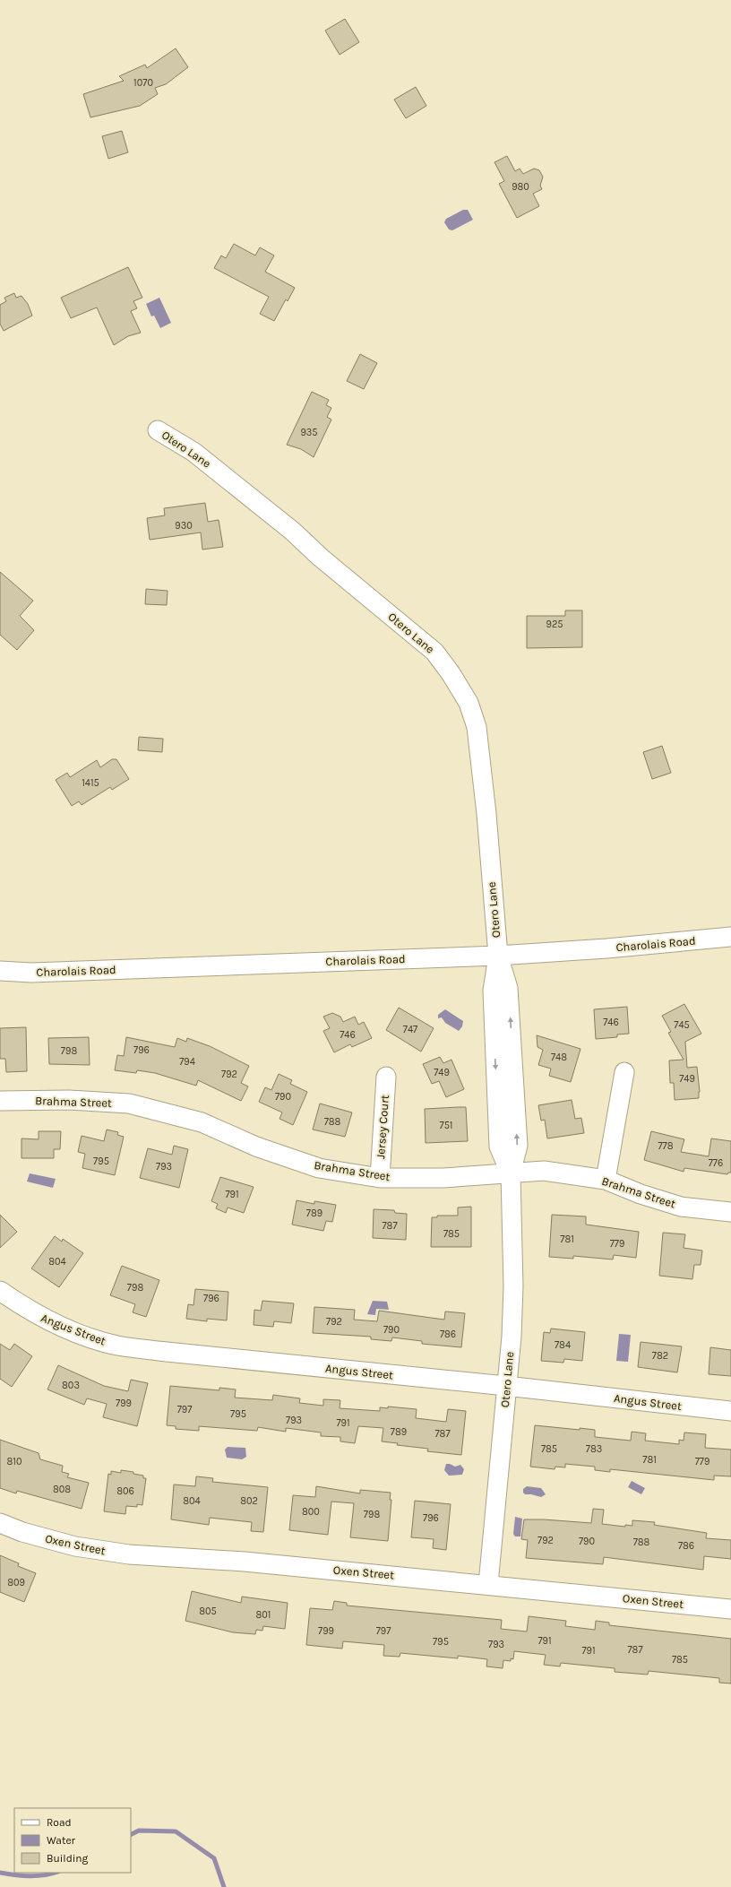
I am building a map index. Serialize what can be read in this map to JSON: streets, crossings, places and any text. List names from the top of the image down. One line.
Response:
{"streets":{"street":["Otero Lane","Charolais Road","Brahma Street","Jersey Court","Angus Street","Oxen Street"]},"crossings":[["Otero Lane","Charolais Road"],["Otero Lane","Brahma Street"],["Otero Lane","Angus Street"],["Otero Lane","Oxen Street"],["Brahma Street","Jersey Court"]],"house_numbers":["1070","980","935","930","925","1415","746","745","747","746","796","798","748","794","749","792","749","790","788","751","778","795","776","793","791","789","787","785","781","779","804","798","796","792","790","786","784","782","803","799","797","795","793","791","789","787","785","783","781","810","779","808","806","804","802","800","798","796","792","790","788","786","809","805","801","799","797","791","795","793","787","791","785"],"legend":["Road","Water","Building"]}
